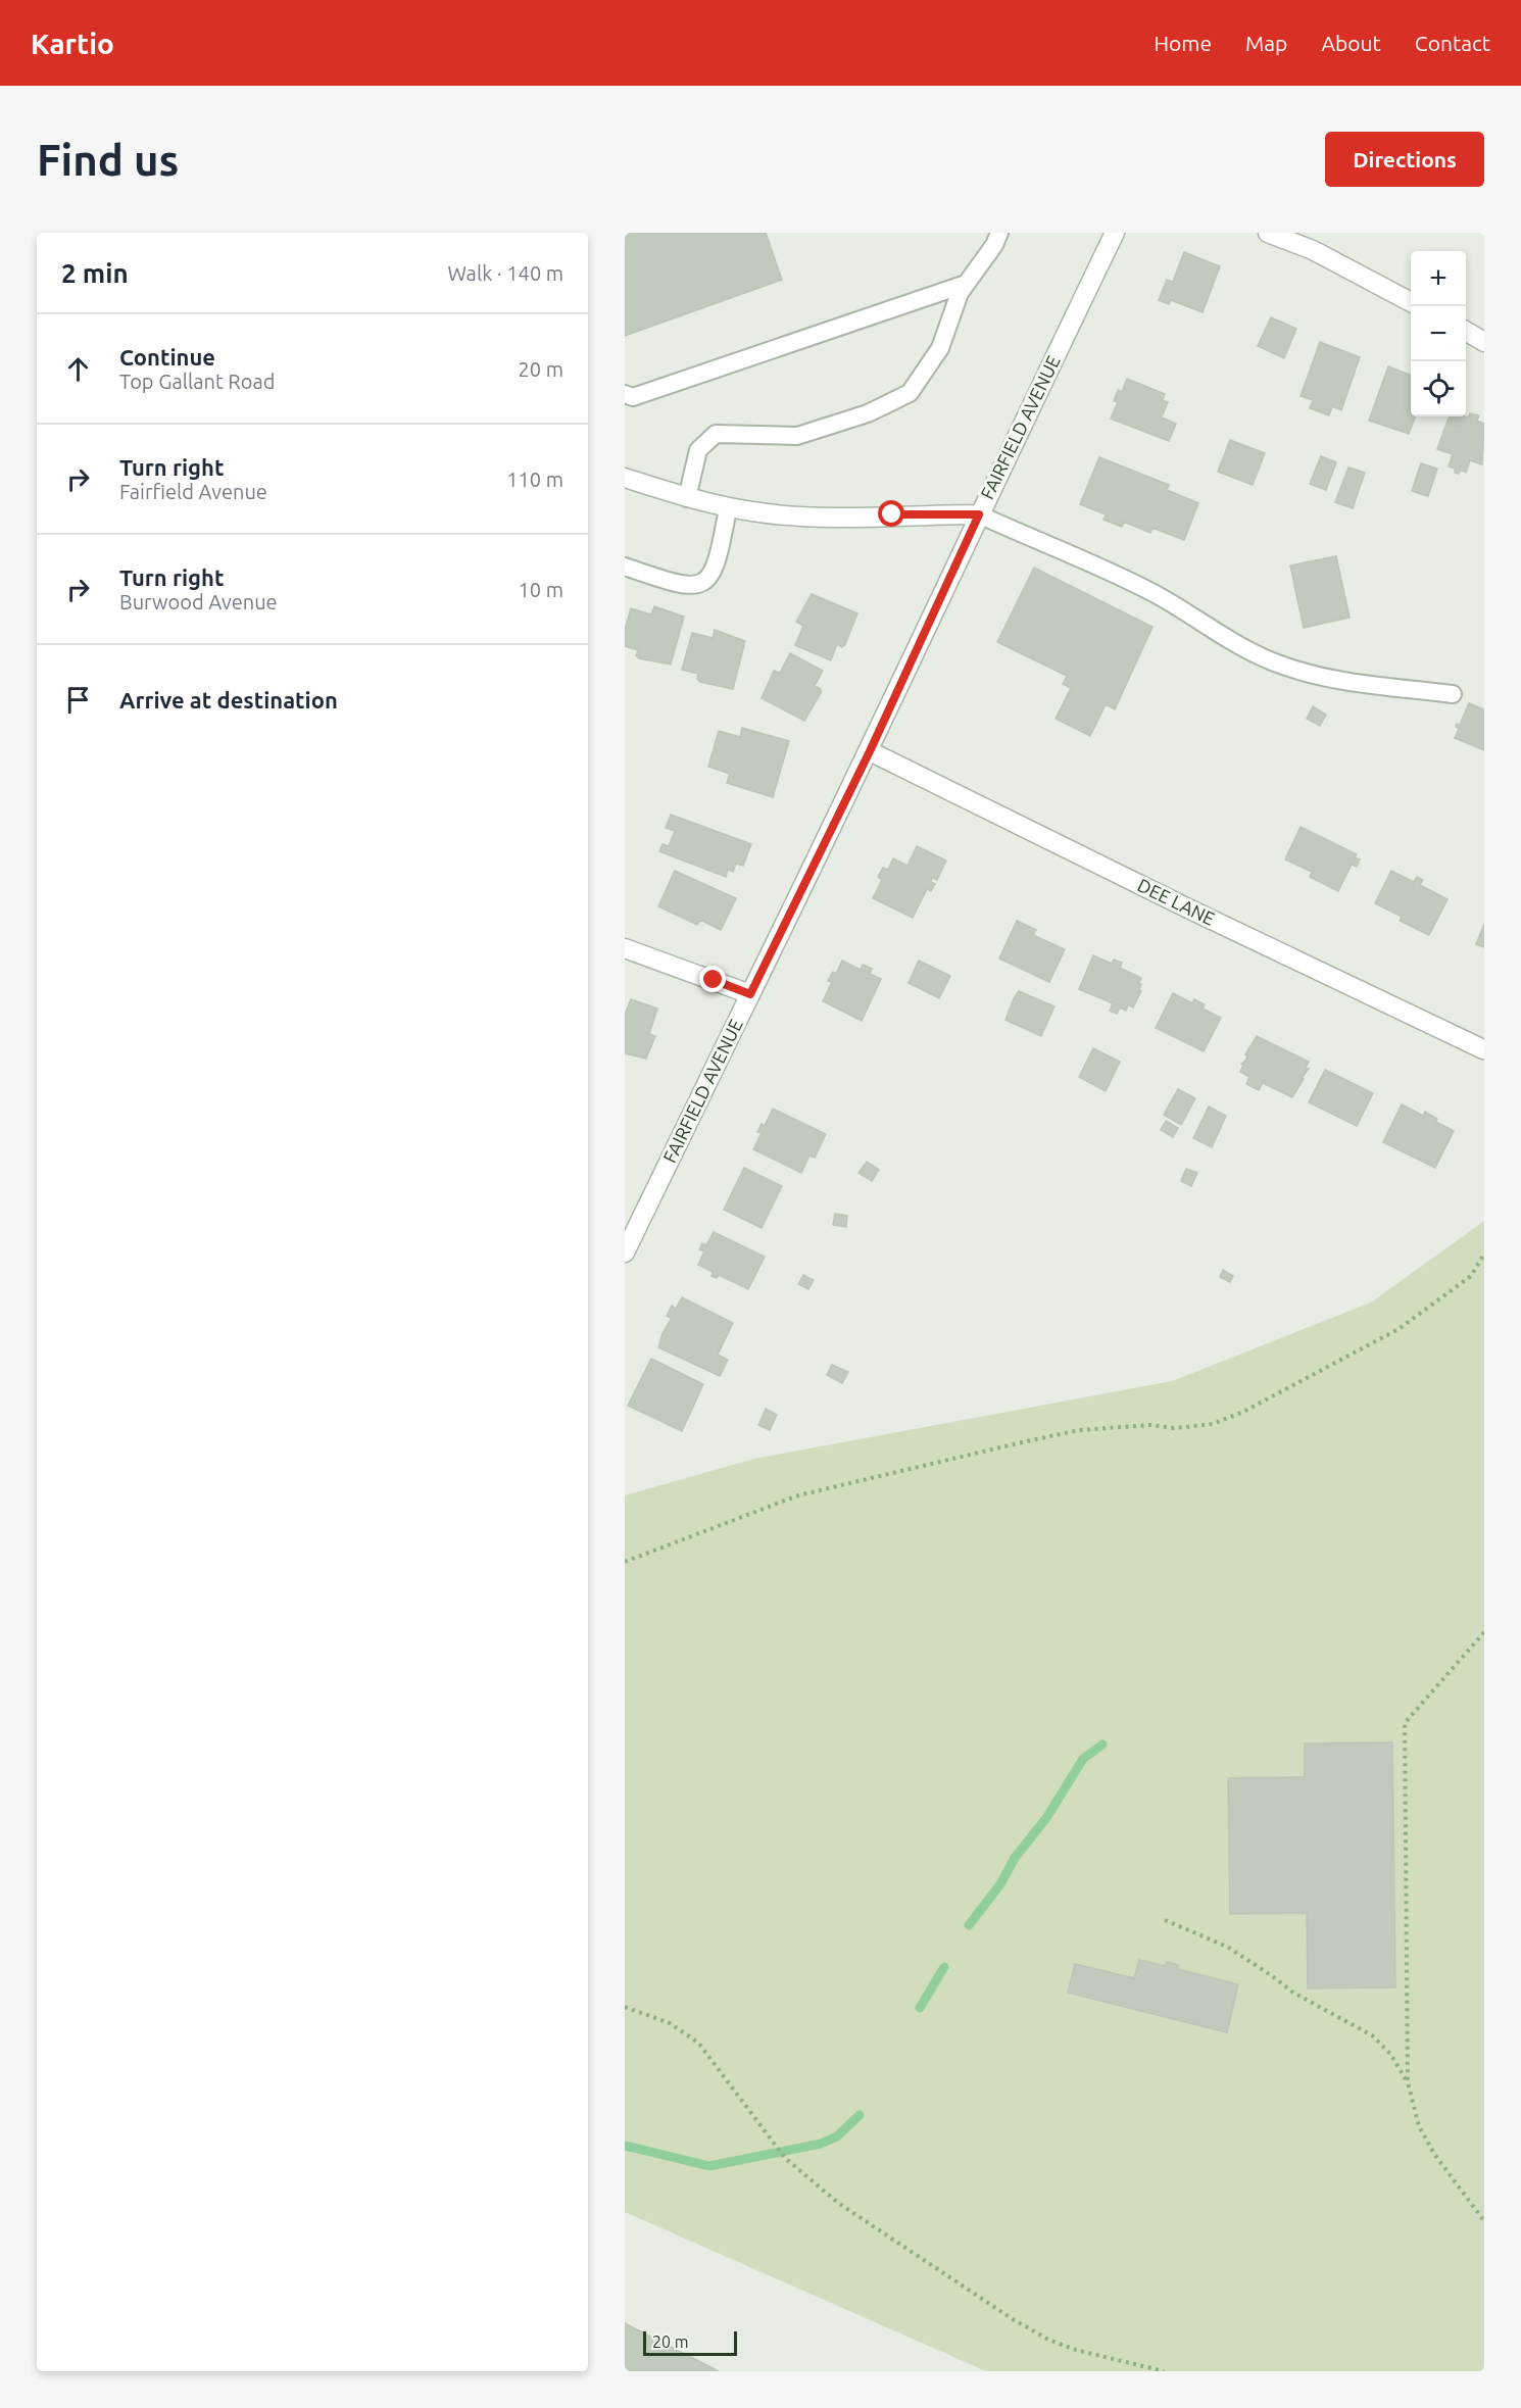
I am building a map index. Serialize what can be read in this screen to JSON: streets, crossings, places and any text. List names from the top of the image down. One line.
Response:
{"streets":{"street":["FAIRFIELD AVENUE","DEE LANE"]},"crossings":[["FAIRFIELD AVENUE","DEE LANE"]],"scale_bar":"20 m","page":{"header":"Kartio","nav":["Home","Map","About","Contact"],"buttons":"Directions","title":"Find us","heading":["2 min","Walk · 140 m"],"map_buttons":["+","−"],"list":[["Continue","Top Gallant Road","20 m"],["Turn right","Fairfield Avenue","110 m"],["Turn right","Burwood Avenue","10 m"],"Arrive at destination"],"scale":"20 m"}}
